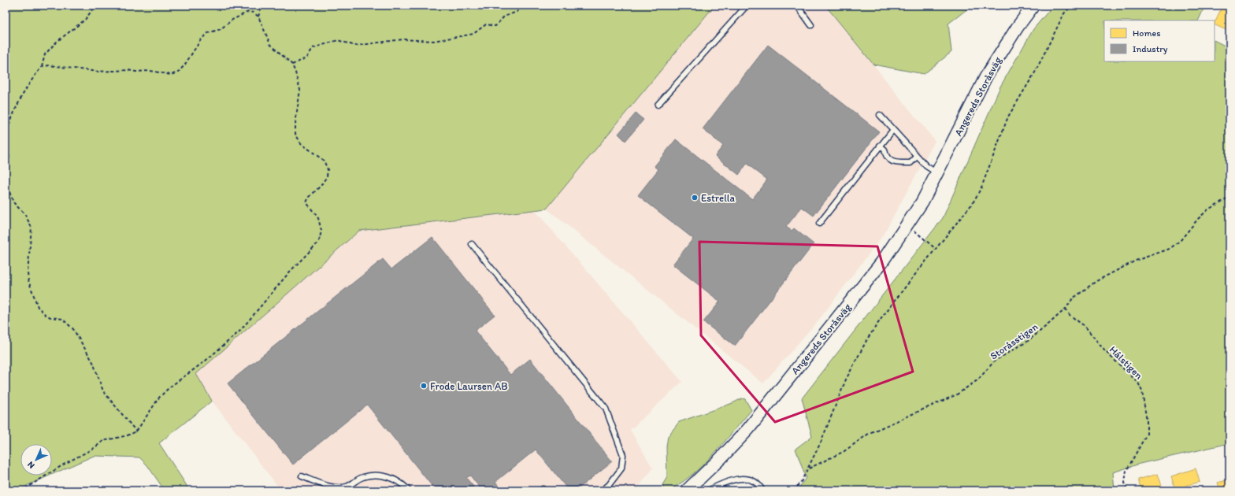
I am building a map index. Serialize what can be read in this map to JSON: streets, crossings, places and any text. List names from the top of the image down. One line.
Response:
{"streets":{"street":["Angereds Storåsväg"],"path":["Storåsstigen","Hålstigen"]},"crossings":[["Storåsstigen","Hålstigen"]],"places":["Estrella","Frode Laursen AB"],"legend":["Homes","Industry"],"north":"bottom left"}
